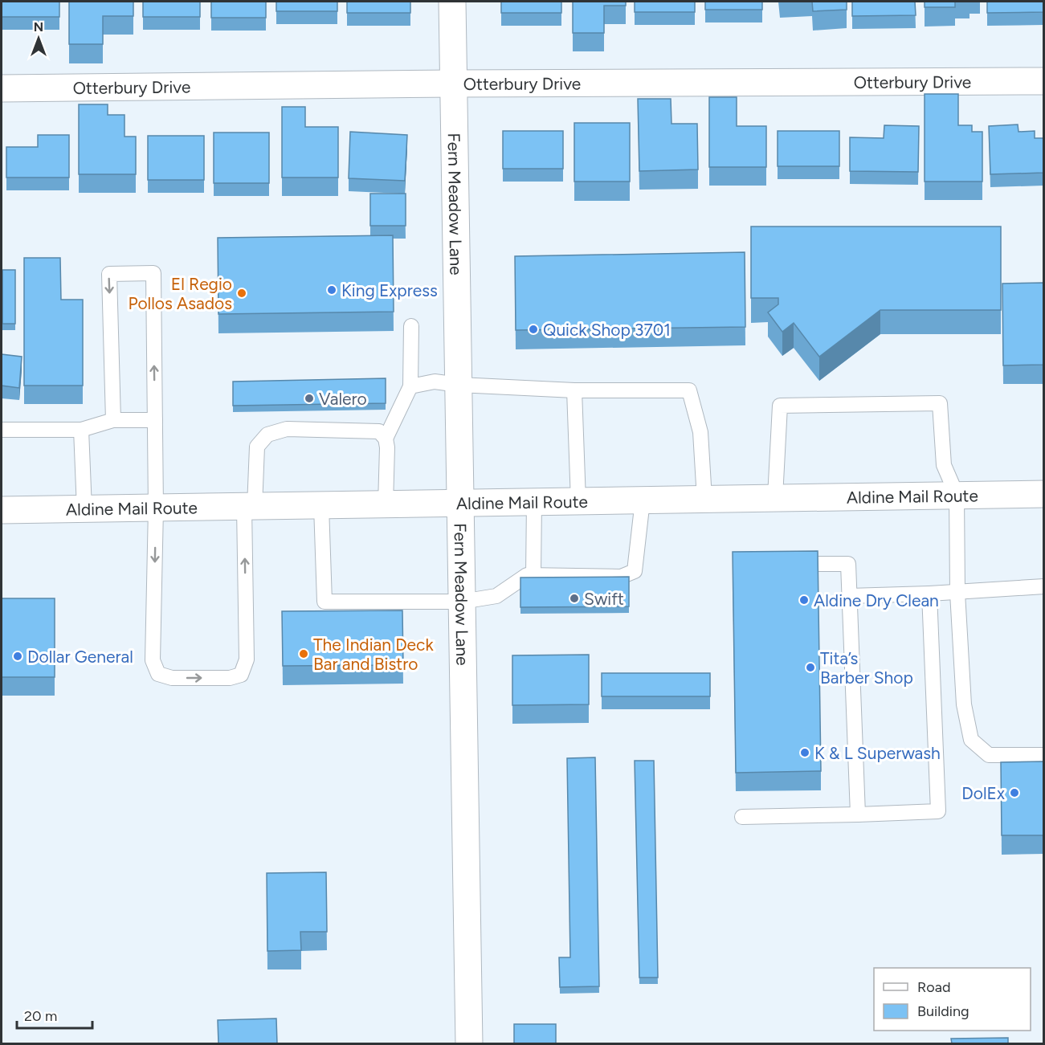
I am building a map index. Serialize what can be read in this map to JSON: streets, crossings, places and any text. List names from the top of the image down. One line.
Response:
{"streets":{"street":["Otterbury Drive","Fern Meadow Lane","Aldine Mail Route"]},"crossings":[["Otterbury Drive","Fern Meadow Lane"],["Fern Meadow Lane","Aldine Mail Route"]],"places":["King Express","El Regio Pollos Asados","Quick Shop 3701","Valero","Swift","Aldine Dry Clean","The Indian Deck Bar and Bistro","Dollar General","Tita’s Barber Shop","K & L Superwash","DolEx"],"legend":["Road","Building"],"scale_bar":"20 m","north":"top"}
